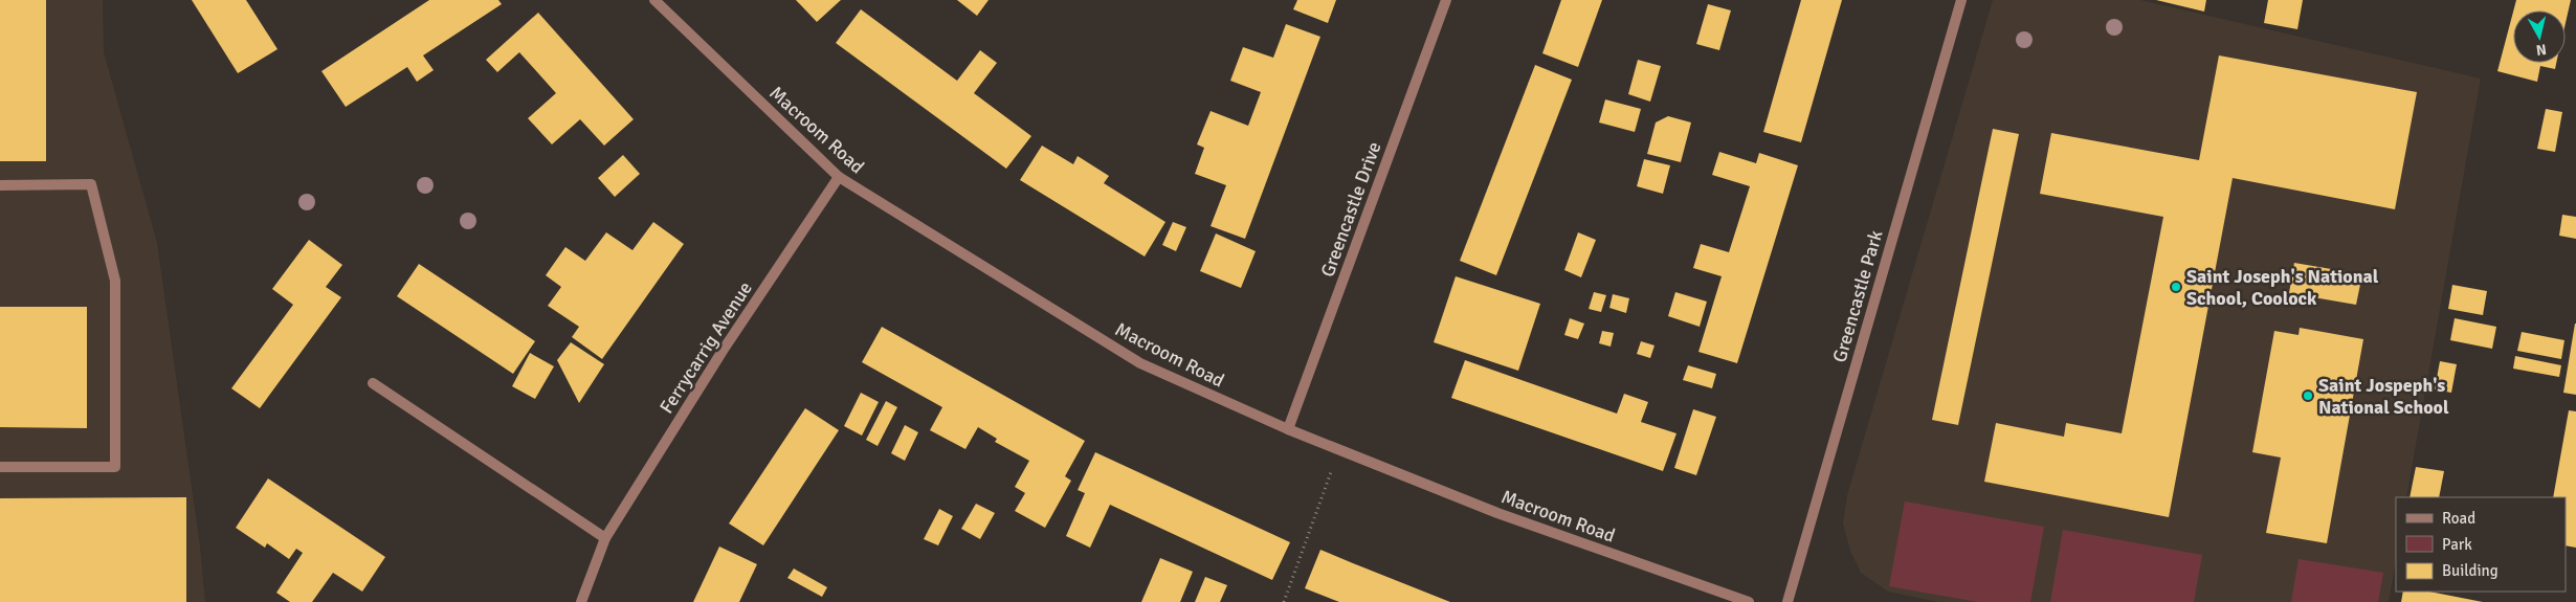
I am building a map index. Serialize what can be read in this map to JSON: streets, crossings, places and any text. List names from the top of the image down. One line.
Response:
{"streets":{"street":["Macroom Road","Greencastle Drive","Greencastle Park","Ferrycarrig Avenue"]},"crossings":[["Macroom Road","Greencastle Drive"],["Macroom Road","Ferrycarrig Avenue"]],"places":["Saint Joseph's National School, Coolock","Saint Jospeph's National School"],"legend":["Road","Park","Building"],"north":"bottom"}
